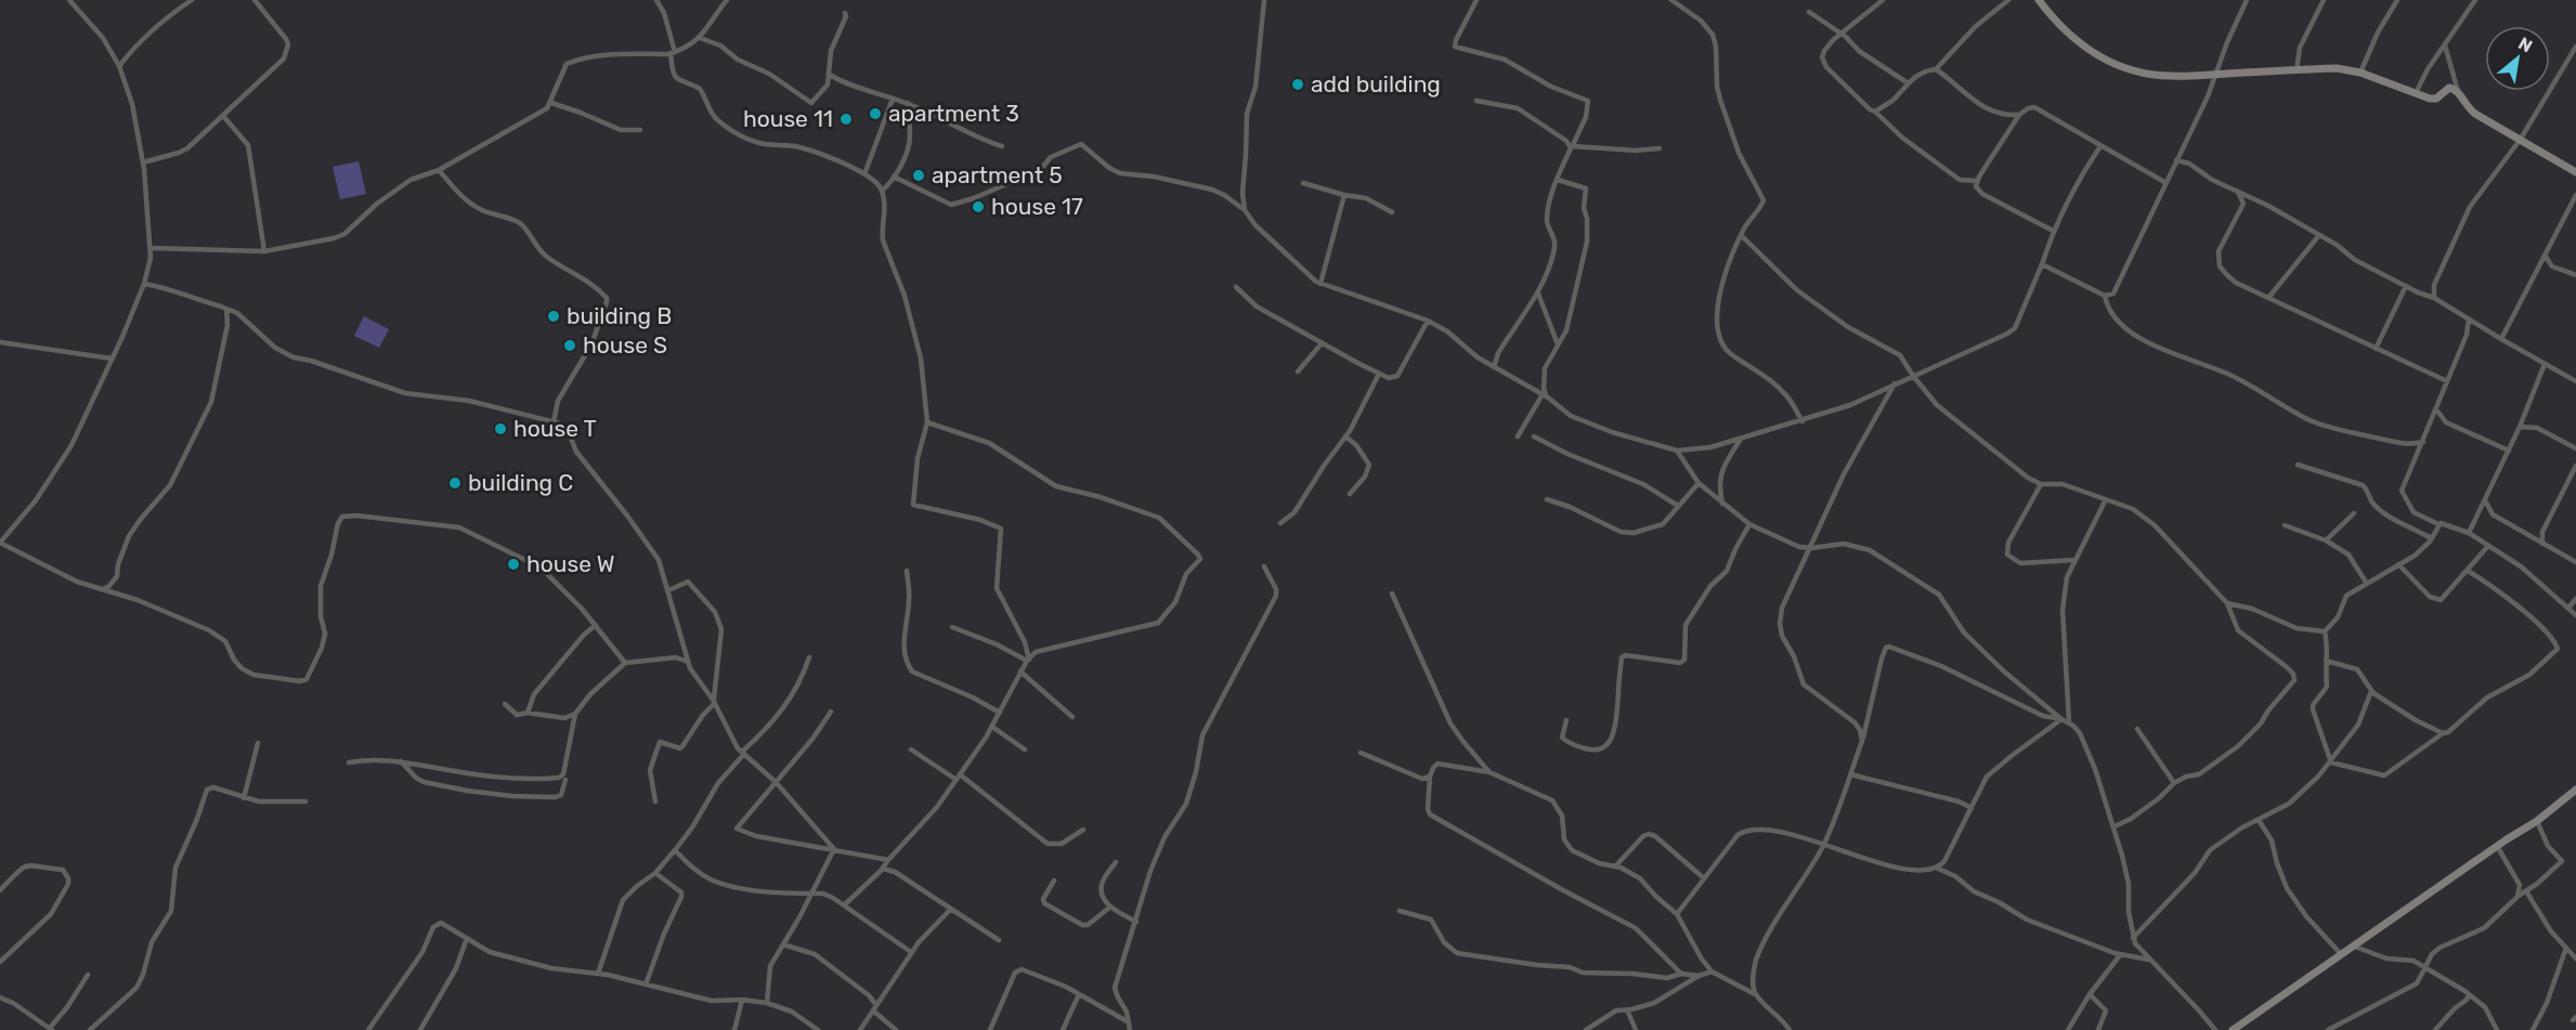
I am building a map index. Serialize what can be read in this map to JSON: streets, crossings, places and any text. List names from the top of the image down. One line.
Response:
{"places":["add building","apartment 3","house 11","apartment 5","house 17","building B","house S","house T","building C","house W"],"north":"top right"}
